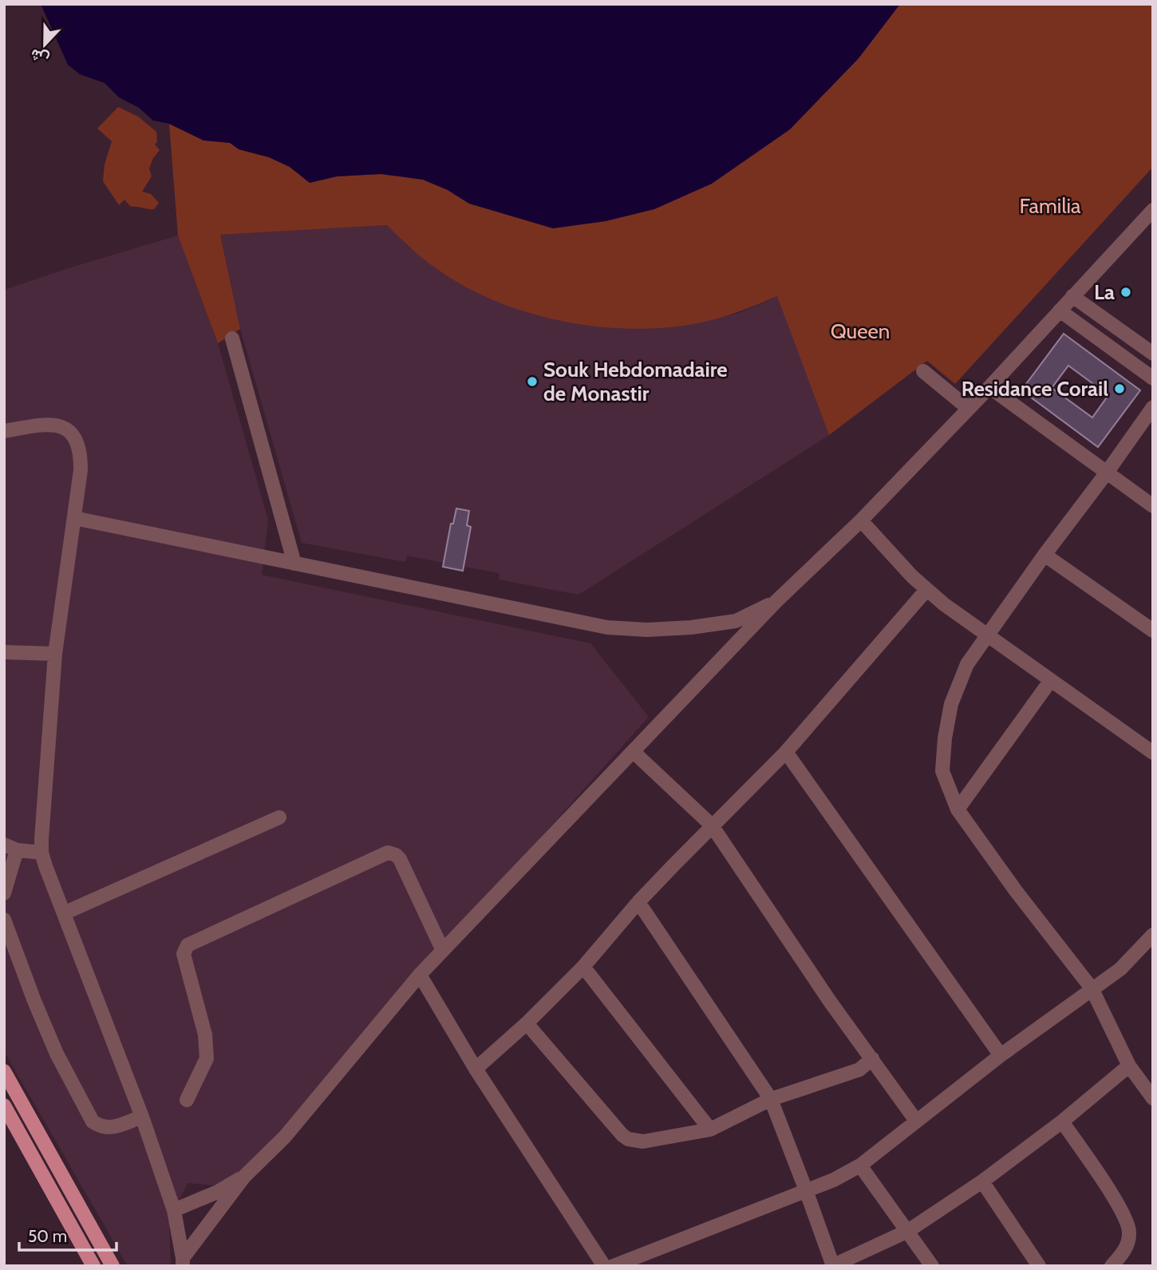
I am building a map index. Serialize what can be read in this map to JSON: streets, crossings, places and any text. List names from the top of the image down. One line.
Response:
{"parks":["Familia","Queen"],"places":["La","Souk Hebdomadaire de Monastir","Residance Corail"],"scale_bar":"50 m","north":"bottom"}
